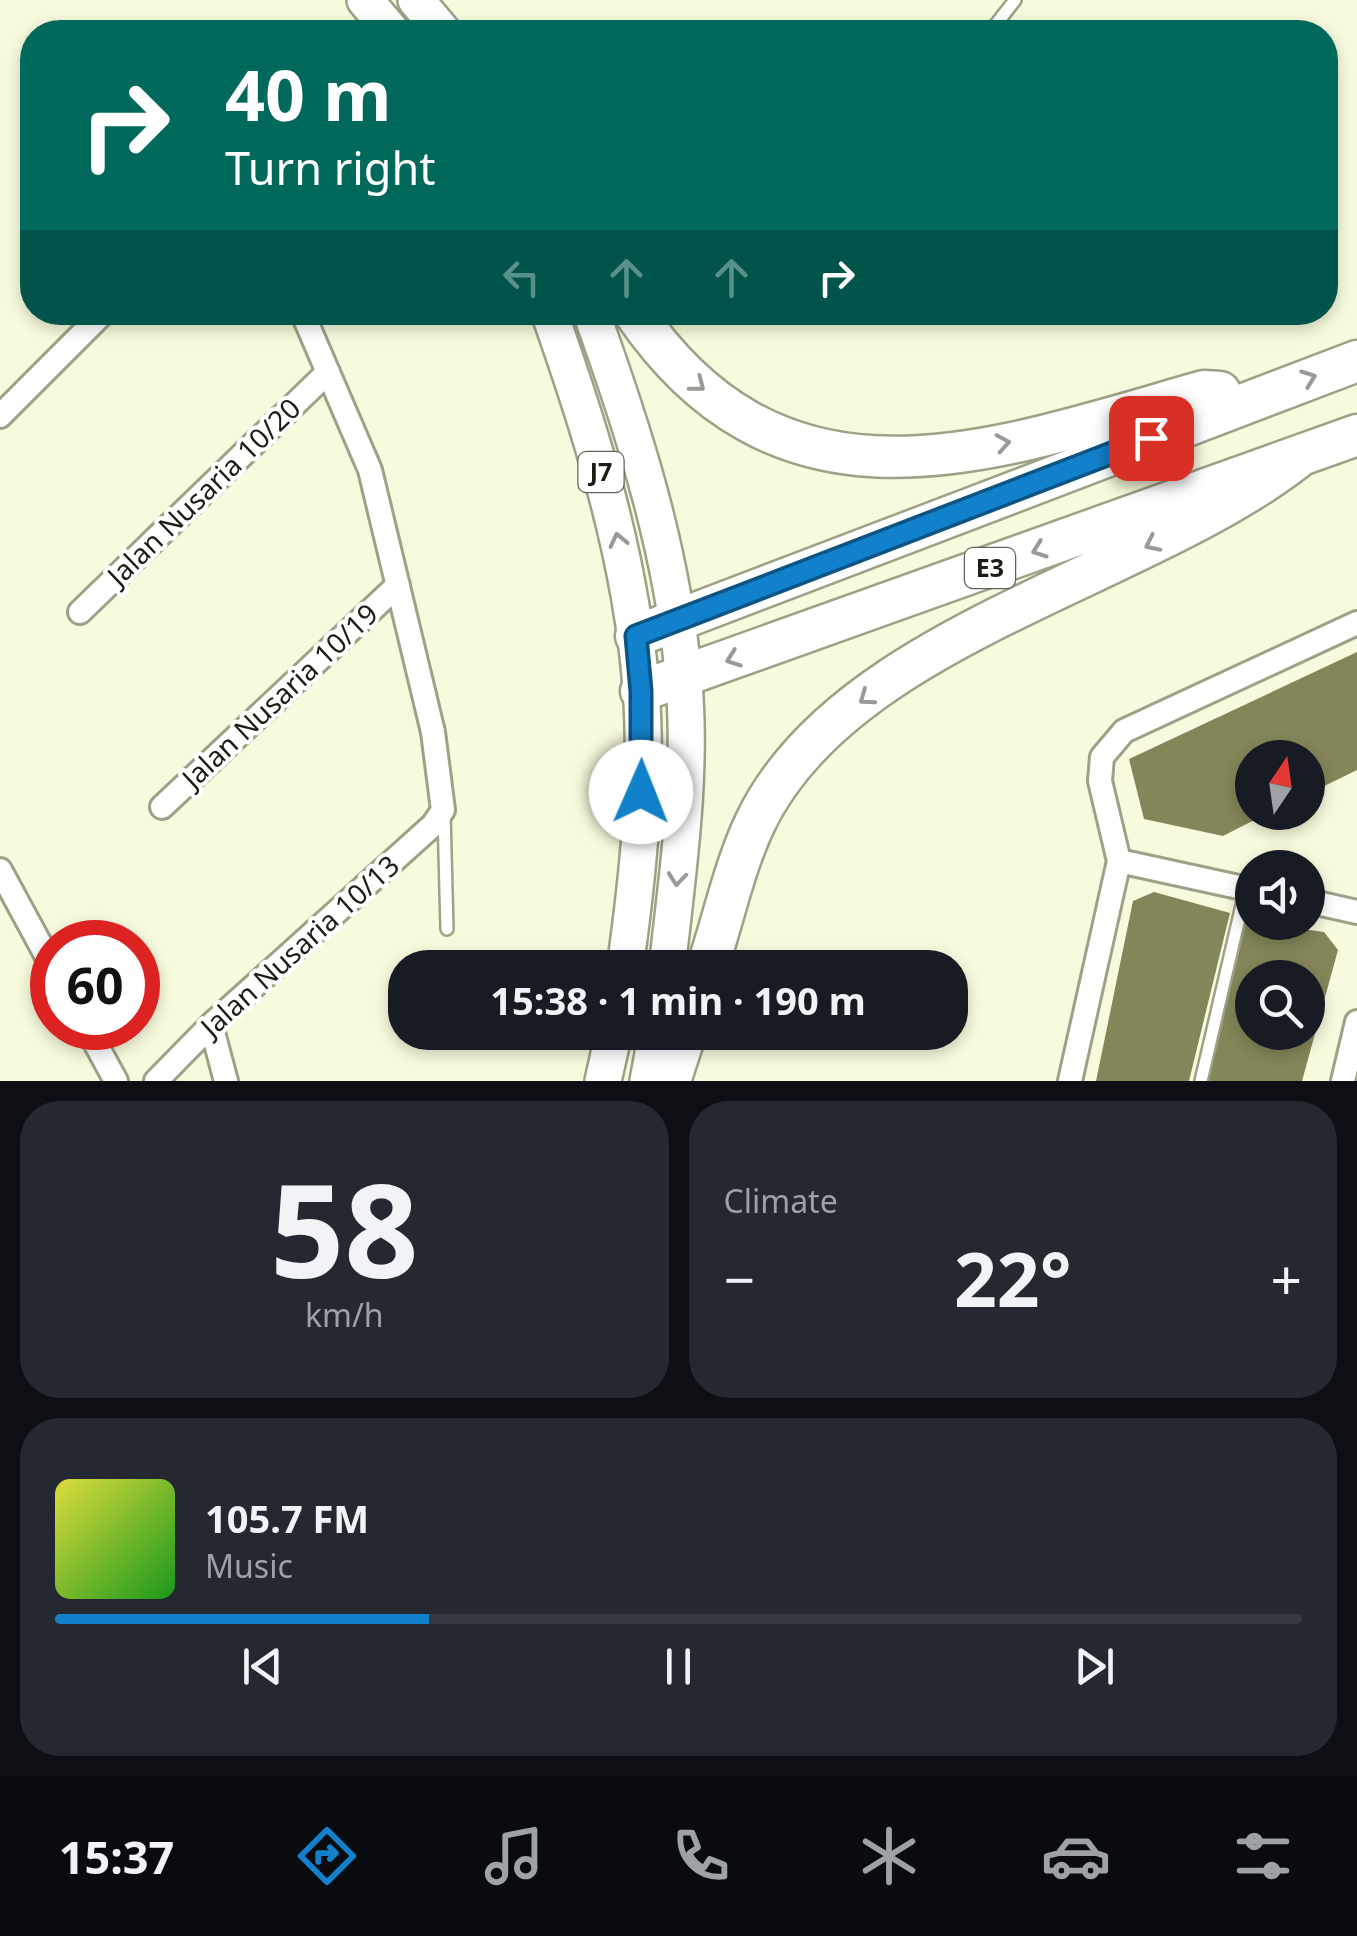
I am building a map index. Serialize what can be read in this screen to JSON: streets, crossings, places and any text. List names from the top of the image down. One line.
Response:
{"streets":{"highway":["E3"],"main road":["J7"],"street":["Jalan Nusaria 10/20","Jalan Nusaria 10/19","Jalan Nusaria 10/13"]},"crossings":[["J7","E3"]],"north":"top","page":{"turn":["40 m","Turn right"],"limit":"60","trip":"15:38 · 1 min · 190 m","tile":[["58","km/h"],"Climate"],"heat":["−","22°","+"],"song":["105.7 FM","Music"],"tabs":"15:37"}}
